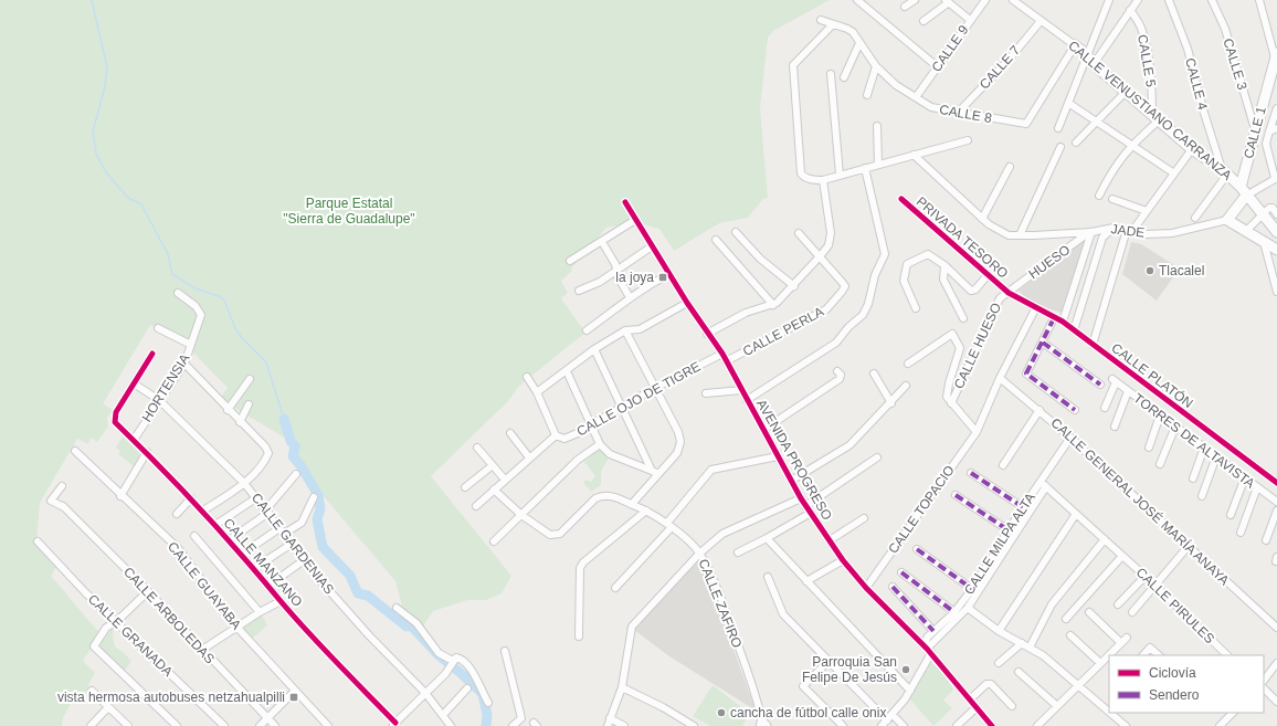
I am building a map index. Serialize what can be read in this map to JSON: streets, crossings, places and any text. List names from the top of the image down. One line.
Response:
{"streets":{"street":["CALLE 9","CALLE 5","CALLE 3","CALLE 7","CALLE 4","CALLE VENUSTIANO CARRANZA","CALLE 8","CALLE 1","JADE","PRIVADA TESORO","HUESO","CALLE PERLA","CALLE HUESO","CALLE PLATÓN","HORTENSIA","CALLE OJO DE TIGRE","TORRES DE ALTAVISTA","AVENIDA PROGRESO","CALLE GENERAL JOSÉ MARÍA ANAYA","CALLE TOPACIO","CALLE GARDENIAS","CALLE MILPA ALTA","CALLE MANZANO","CALLE GUAYABA","CALLE ZAFIRO","CALLE PIRULES","CALLE ARBOLEDAS","CALLE GRANADA"]},"crossings":[["CALLE 9","CALLE 8"],["CALLE 5","CALLE VENUSTIANO CARRANZA"],["CALLE 3","CALLE 1"],["CALLE 7","CALLE VENUSTIANO CARRANZA"],["CALLE 7","CALLE 8"],["CALLE 4","CALLE VENUSTIANO CARRANZA"],["CALLE VENUSTIANO CARRANZA","CALLE 8"],["CALLE VENUSTIANO CARRANZA","CALLE 1"],["JADE","HUESO"],["JADE","CALLE PLATÓN"],["PRIVADA TESORO","HUESO"],["PRIVADA TESORO","CALLE HUESO"],["PRIVADA TESORO","CALLE PLATÓN"],["HUESO","CALLE HUESO"],["HUESO","CALLE PLATÓN"],["CALLE PERLA","AVENIDA PROGRESO"],["CALLE HUESO","CALLE PLATÓN"],["CALLE PLATÓN","CALLE TOPACIO"],["HORTENSIA","CALLE GARDENIAS"],["HORTENSIA","CALLE MANZANO"],["CALLE OJO DE TIGRE","AVENIDA PROGRESO"],["AVENIDA PROGRESO","CALLE TOPACIO"],["AVENIDA PROGRESO","CALLE MILPA ALTA"],["CALLE GENERAL JOSÉ MARÍA ANAYA","CALLE TOPACIO"],["CALLE GENERAL JOSÉ MARÍA ANAYA","CALLE MILPA ALTA"],["CALLE GARDENIAS","CALLE MANZANO"],["CALLE MILPA ALTA","CALLE PIRULES"]],"parks":["Parque Estatal \"Sierra de Guadalupe\""],"places":{"other":["Tlacalel","Parroquia San Felipe De Jesús","cancha de fútbol calle onix"],"transit":["la joya","vista hermosa autobuses netzahualpilli"]},"legend":["Ciclovía","Sendero"]}
